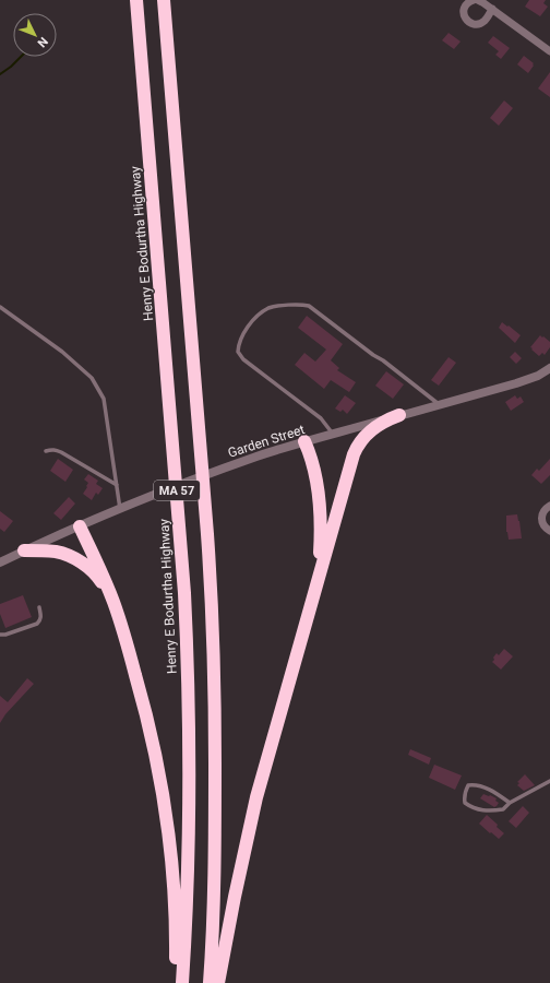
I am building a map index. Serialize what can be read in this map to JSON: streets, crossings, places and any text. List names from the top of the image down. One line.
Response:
{"streets":{"highway":["Henry E Bodurtha Highway","MA 57"],"street":["Garden Street"]},"north":"bottom right"}
